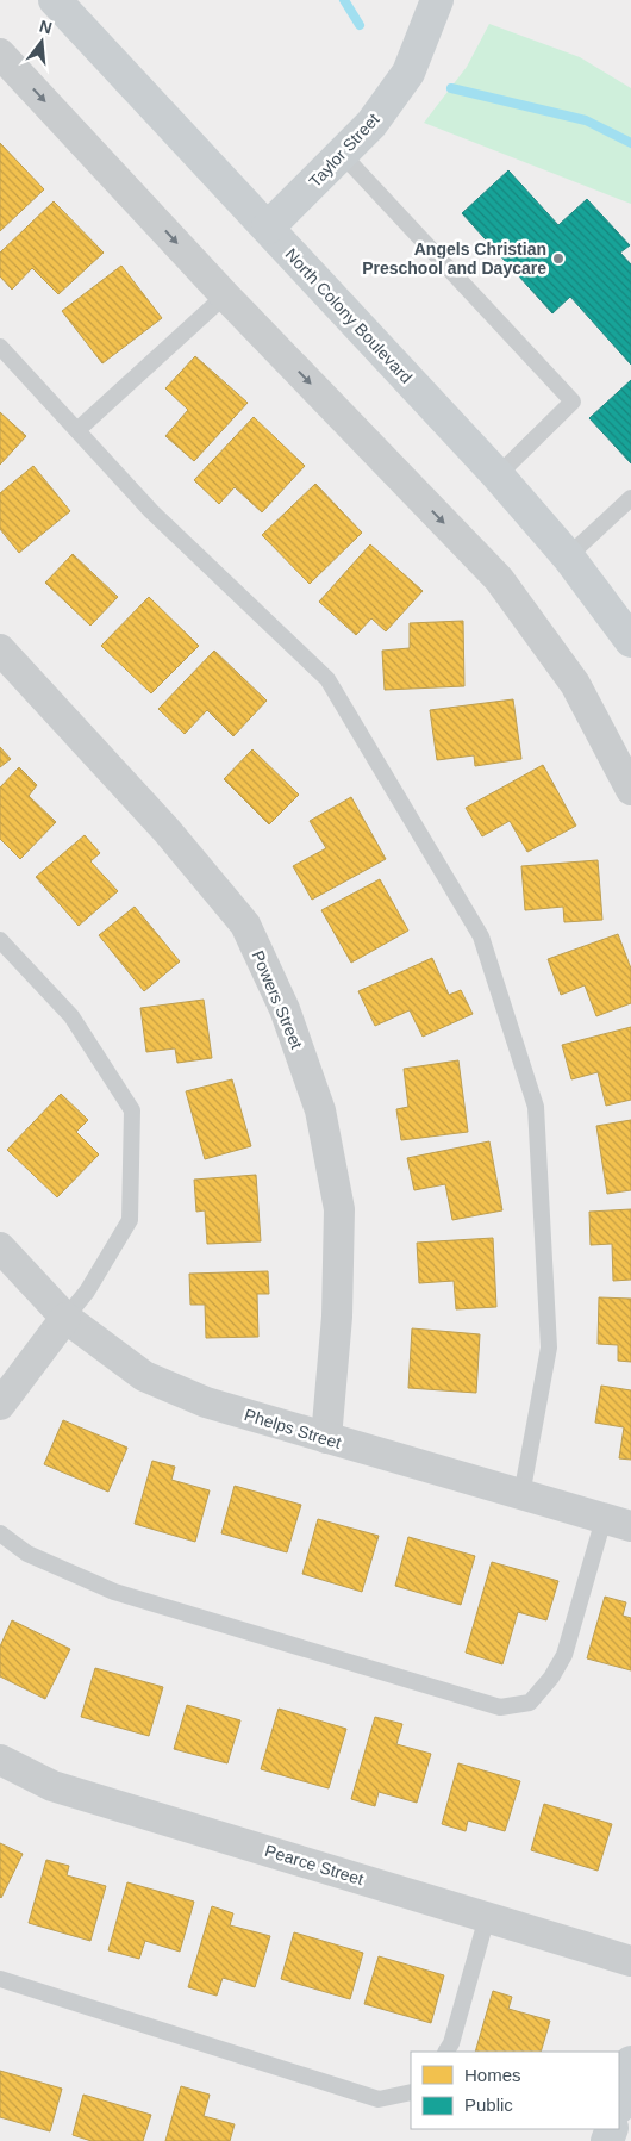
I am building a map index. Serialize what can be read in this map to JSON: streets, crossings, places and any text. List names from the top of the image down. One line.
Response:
{"streets":{"street":["Taylor Street","North Colony Boulevard","Powers Street","Phelps Street","Pearce Street"]},"crossings":[["Taylor Street","North Colony Boulevard"],["Powers Street","Phelps Street"]],"places":["Angels Christian Preschool and Daycare"],"legend":["Homes","Public"],"north":"top"}
